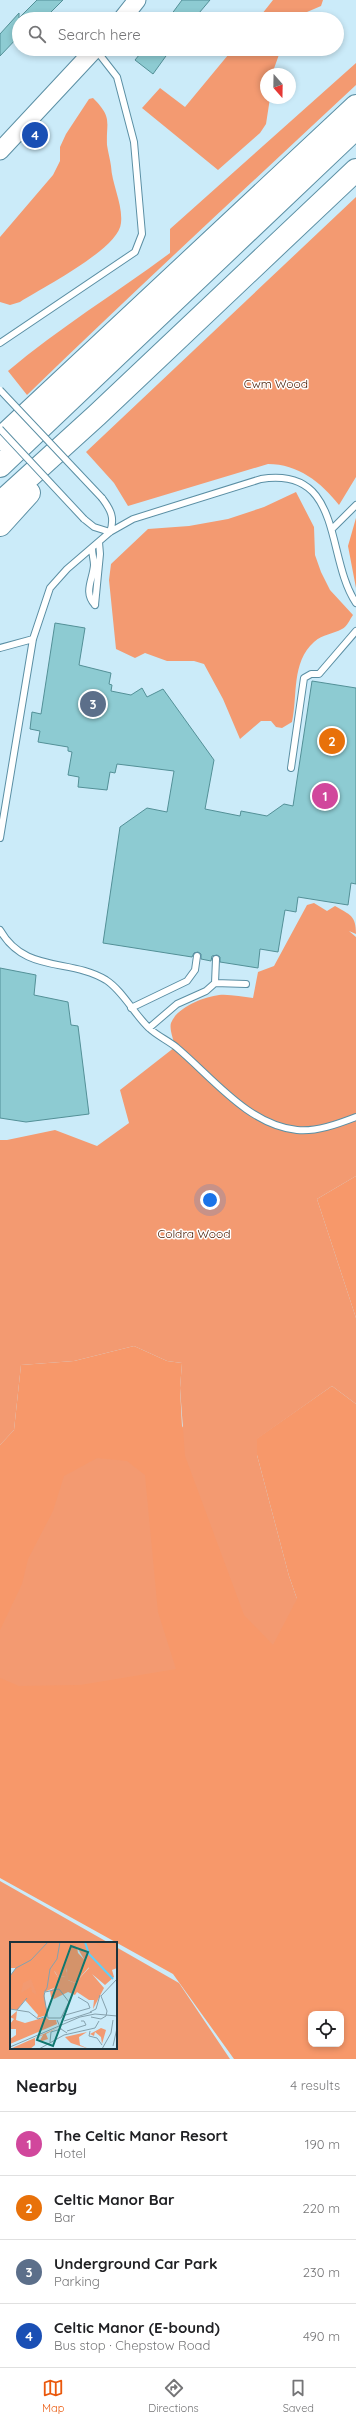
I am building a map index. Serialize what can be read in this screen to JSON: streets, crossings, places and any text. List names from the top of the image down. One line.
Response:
{"parks":["Cwm Wood","Coldra Wood"],"north":"bottom","page":{"search":"Search here","pins":["4","3","2","1"],"heading":["Nearby","4 results"],"list":[{"mark":"1","name":"The Celtic Manor Resort","note":"Hotel","value":"190 m"},{"mark":"2","name":"Celtic Manor Bar","note":"Bar","value":"220 m"},{"mark":"3","name":"Underground Car Park","note":"Parking","value":"230 m"},{"mark":"4","name":"Celtic Manor (E-bound)","note":"Bus stop · Chepstow Road","value":"490 m"}],"nav":["Map","Directions","Saved"]}}
